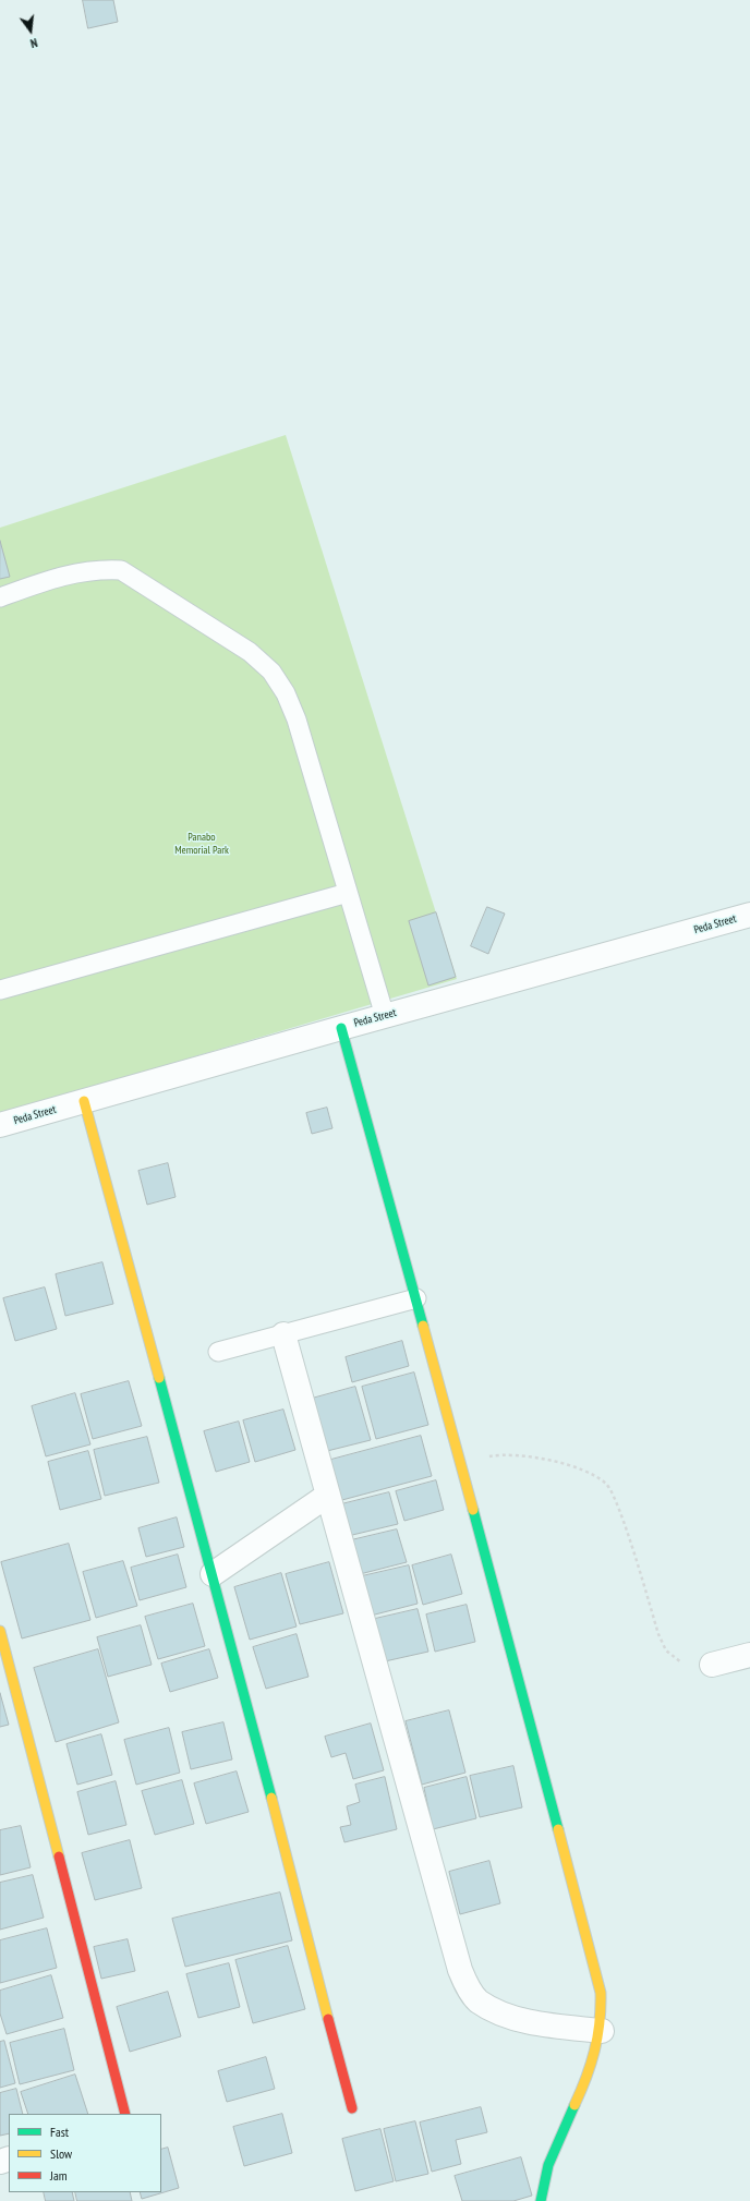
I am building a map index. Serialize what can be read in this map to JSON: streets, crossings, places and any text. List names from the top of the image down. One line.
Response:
{"streets":{"street":["Peda Street"]},"parks":["Panabo Memorial Park"],"legend":["Fast","Slow","Jam"],"north":"bottom"}
